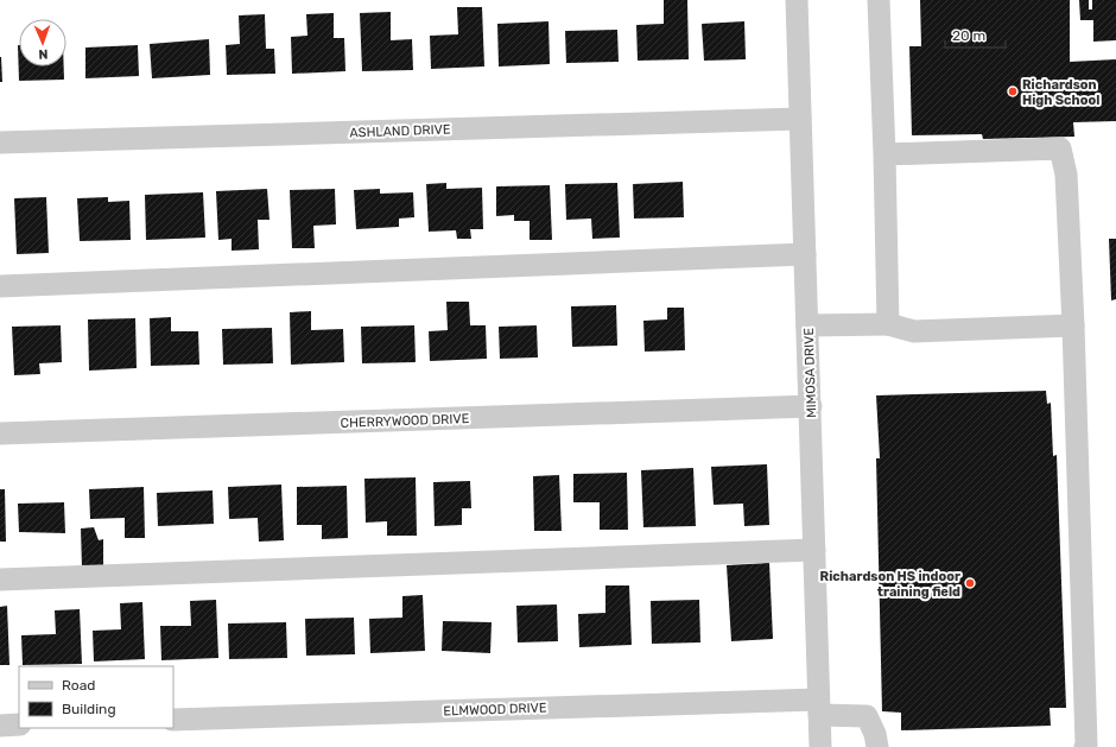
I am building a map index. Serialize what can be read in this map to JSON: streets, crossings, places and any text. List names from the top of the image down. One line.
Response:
{"streets":{"street":["ASHLAND DRIVE","MIMOSA DRIVE","CHERRYWOOD DRIVE","ELMWOOD DRIVE"]},"crossings":[["ASHLAND DRIVE","MIMOSA DRIVE"],["MIMOSA DRIVE","CHERRYWOOD DRIVE"],["MIMOSA DRIVE","ELMWOOD DRIVE"]],"places":["Richardson High School","Richardson HS indoor training field"],"legend":["Road","Building"],"scale_bar":"20 m","north":"bottom"}
